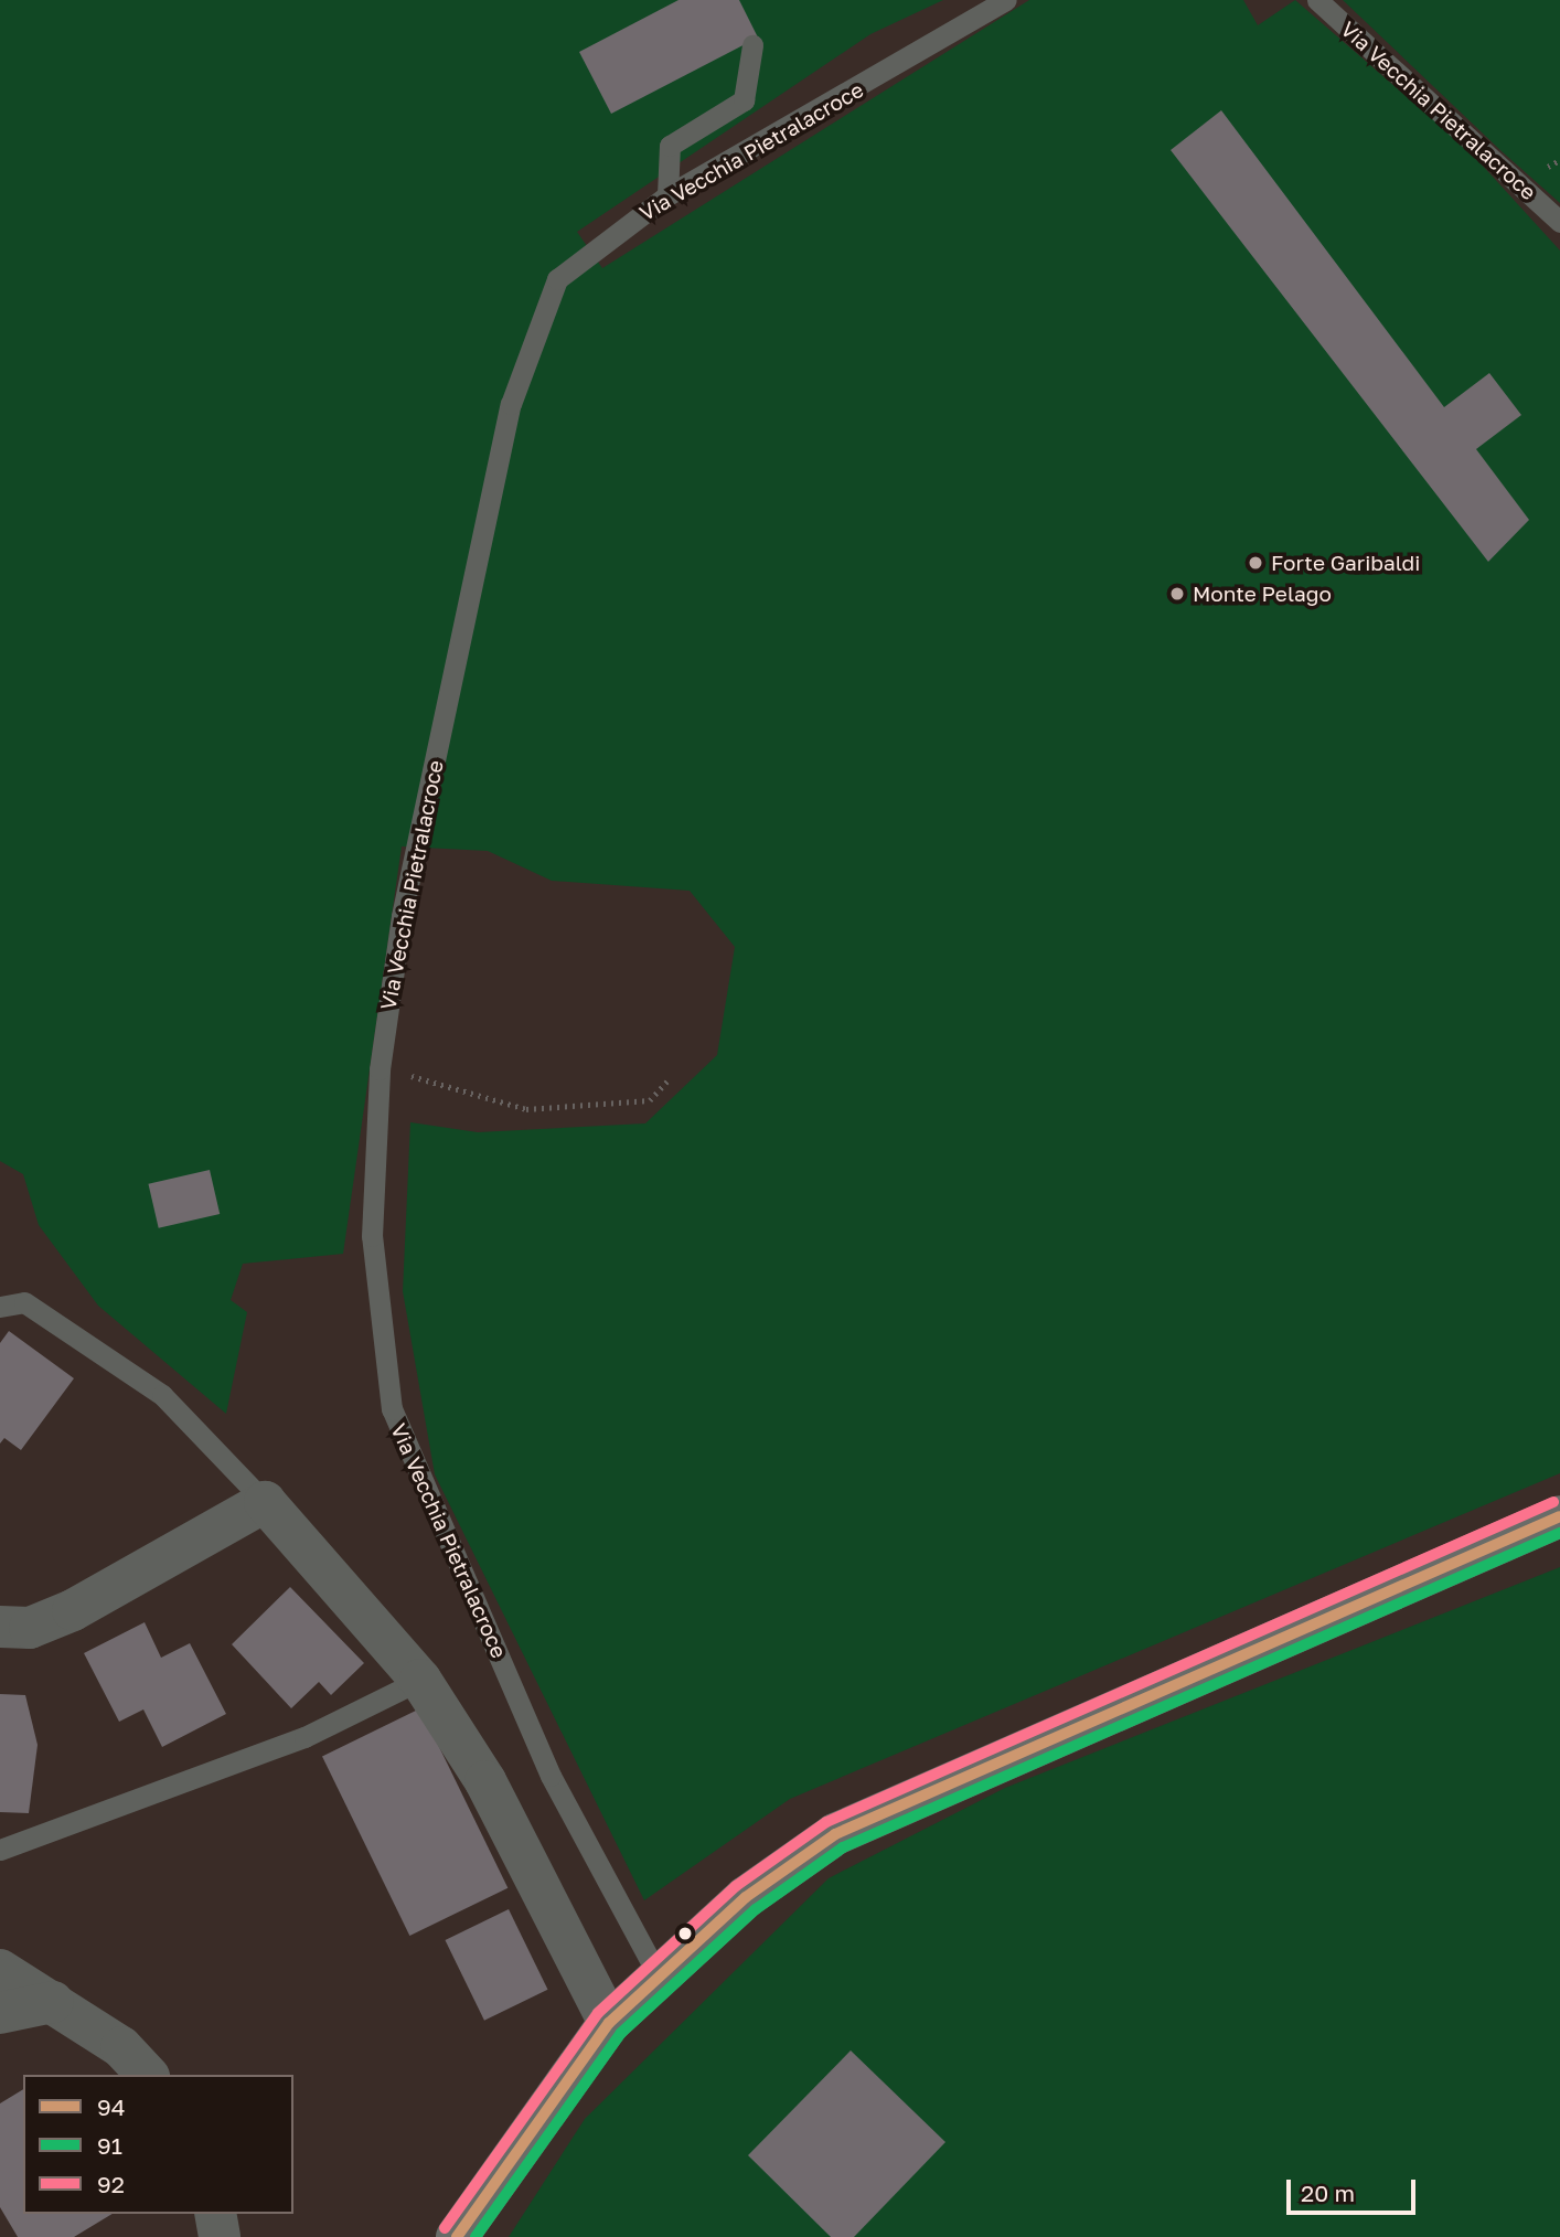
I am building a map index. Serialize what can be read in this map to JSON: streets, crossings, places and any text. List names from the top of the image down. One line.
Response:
{"streets":{"lane":["Via Vecchia Pietralacroce"]},"places":["Forte Garibaldi","Monte Pelago"],"lines":["transit line 92","transit line 94","transit line 91"],"legend":["94","91","92"],"scale_bar":"20 m"}
